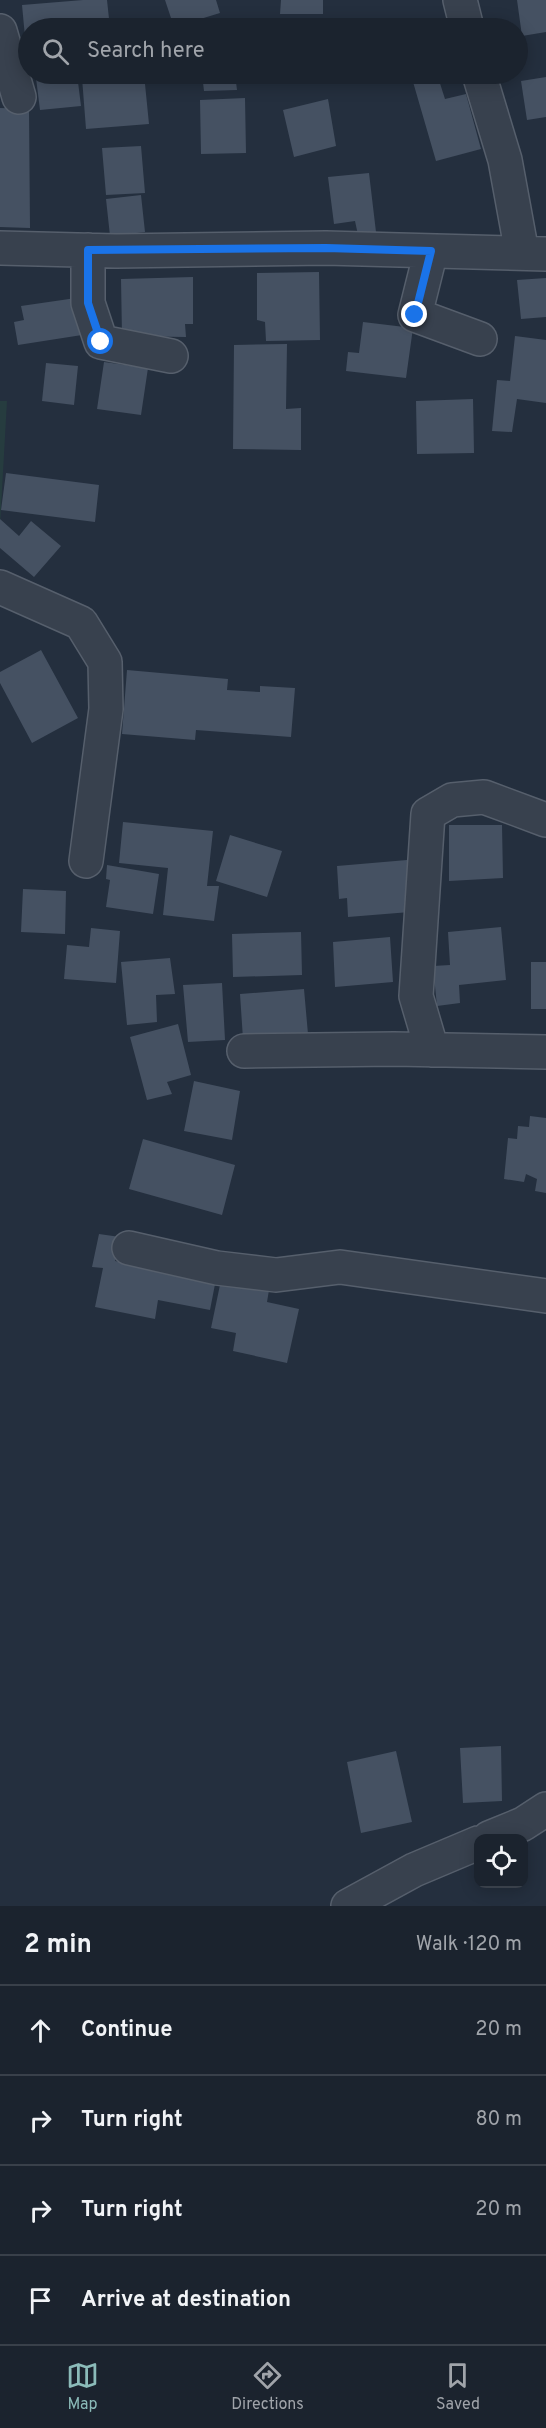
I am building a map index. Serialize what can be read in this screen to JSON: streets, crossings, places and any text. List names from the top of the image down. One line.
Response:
{"page":{"search":"Search here","heading":["2 min","Walk · 120 m"],"list":[["Continue","20 m"],["Turn right","80 m"],["Turn right","20 m"],"Arrive at destination"],"nav":["Map","Directions","Saved"]}}
